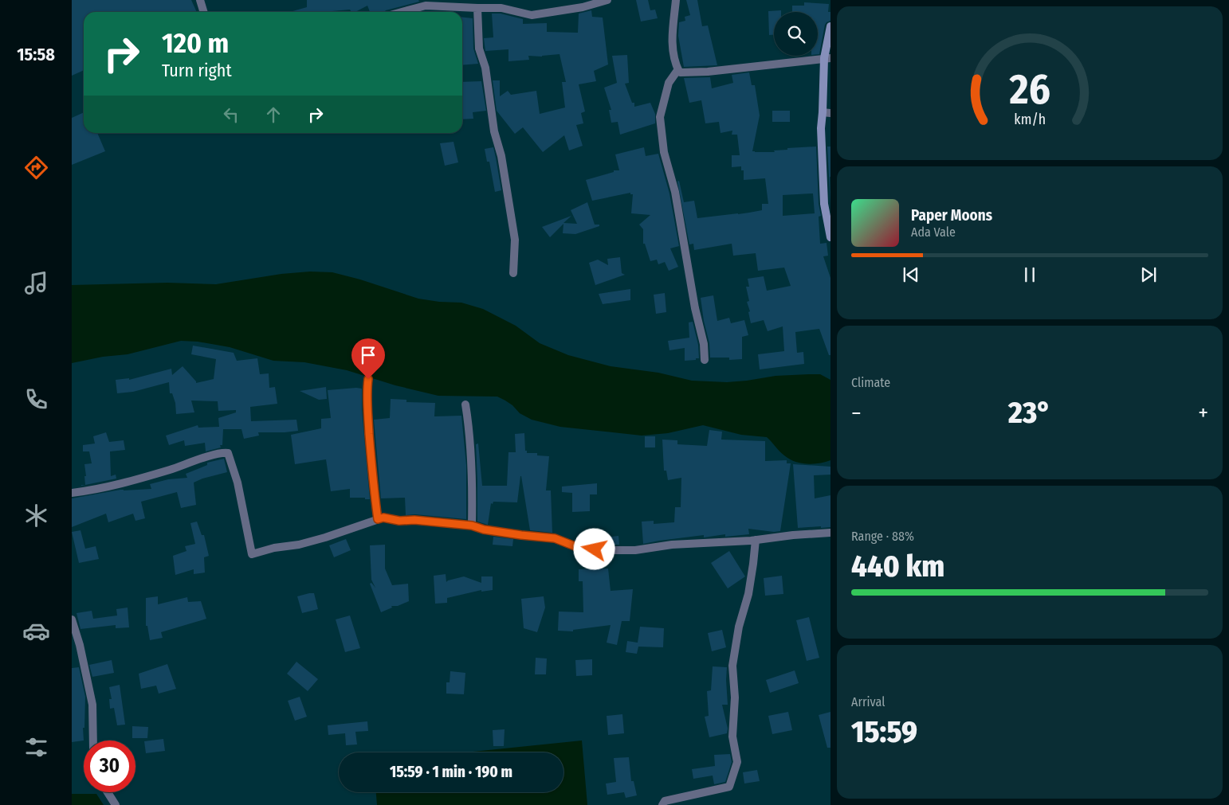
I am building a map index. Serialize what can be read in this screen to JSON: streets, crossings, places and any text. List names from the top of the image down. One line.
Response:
{"page":{"tabs":"15:58","turn":["120 m","Turn right"],"song":["Paper Moons","Ada Vale"],"tile":["Climate",["Range · 88%","440 km"],["Arrival","15:59"]],"heat":["−","23°","+"],"limit":"30","trip":"15:59 · 1 min · 190 m","gauge":["26","km/h"]}}
